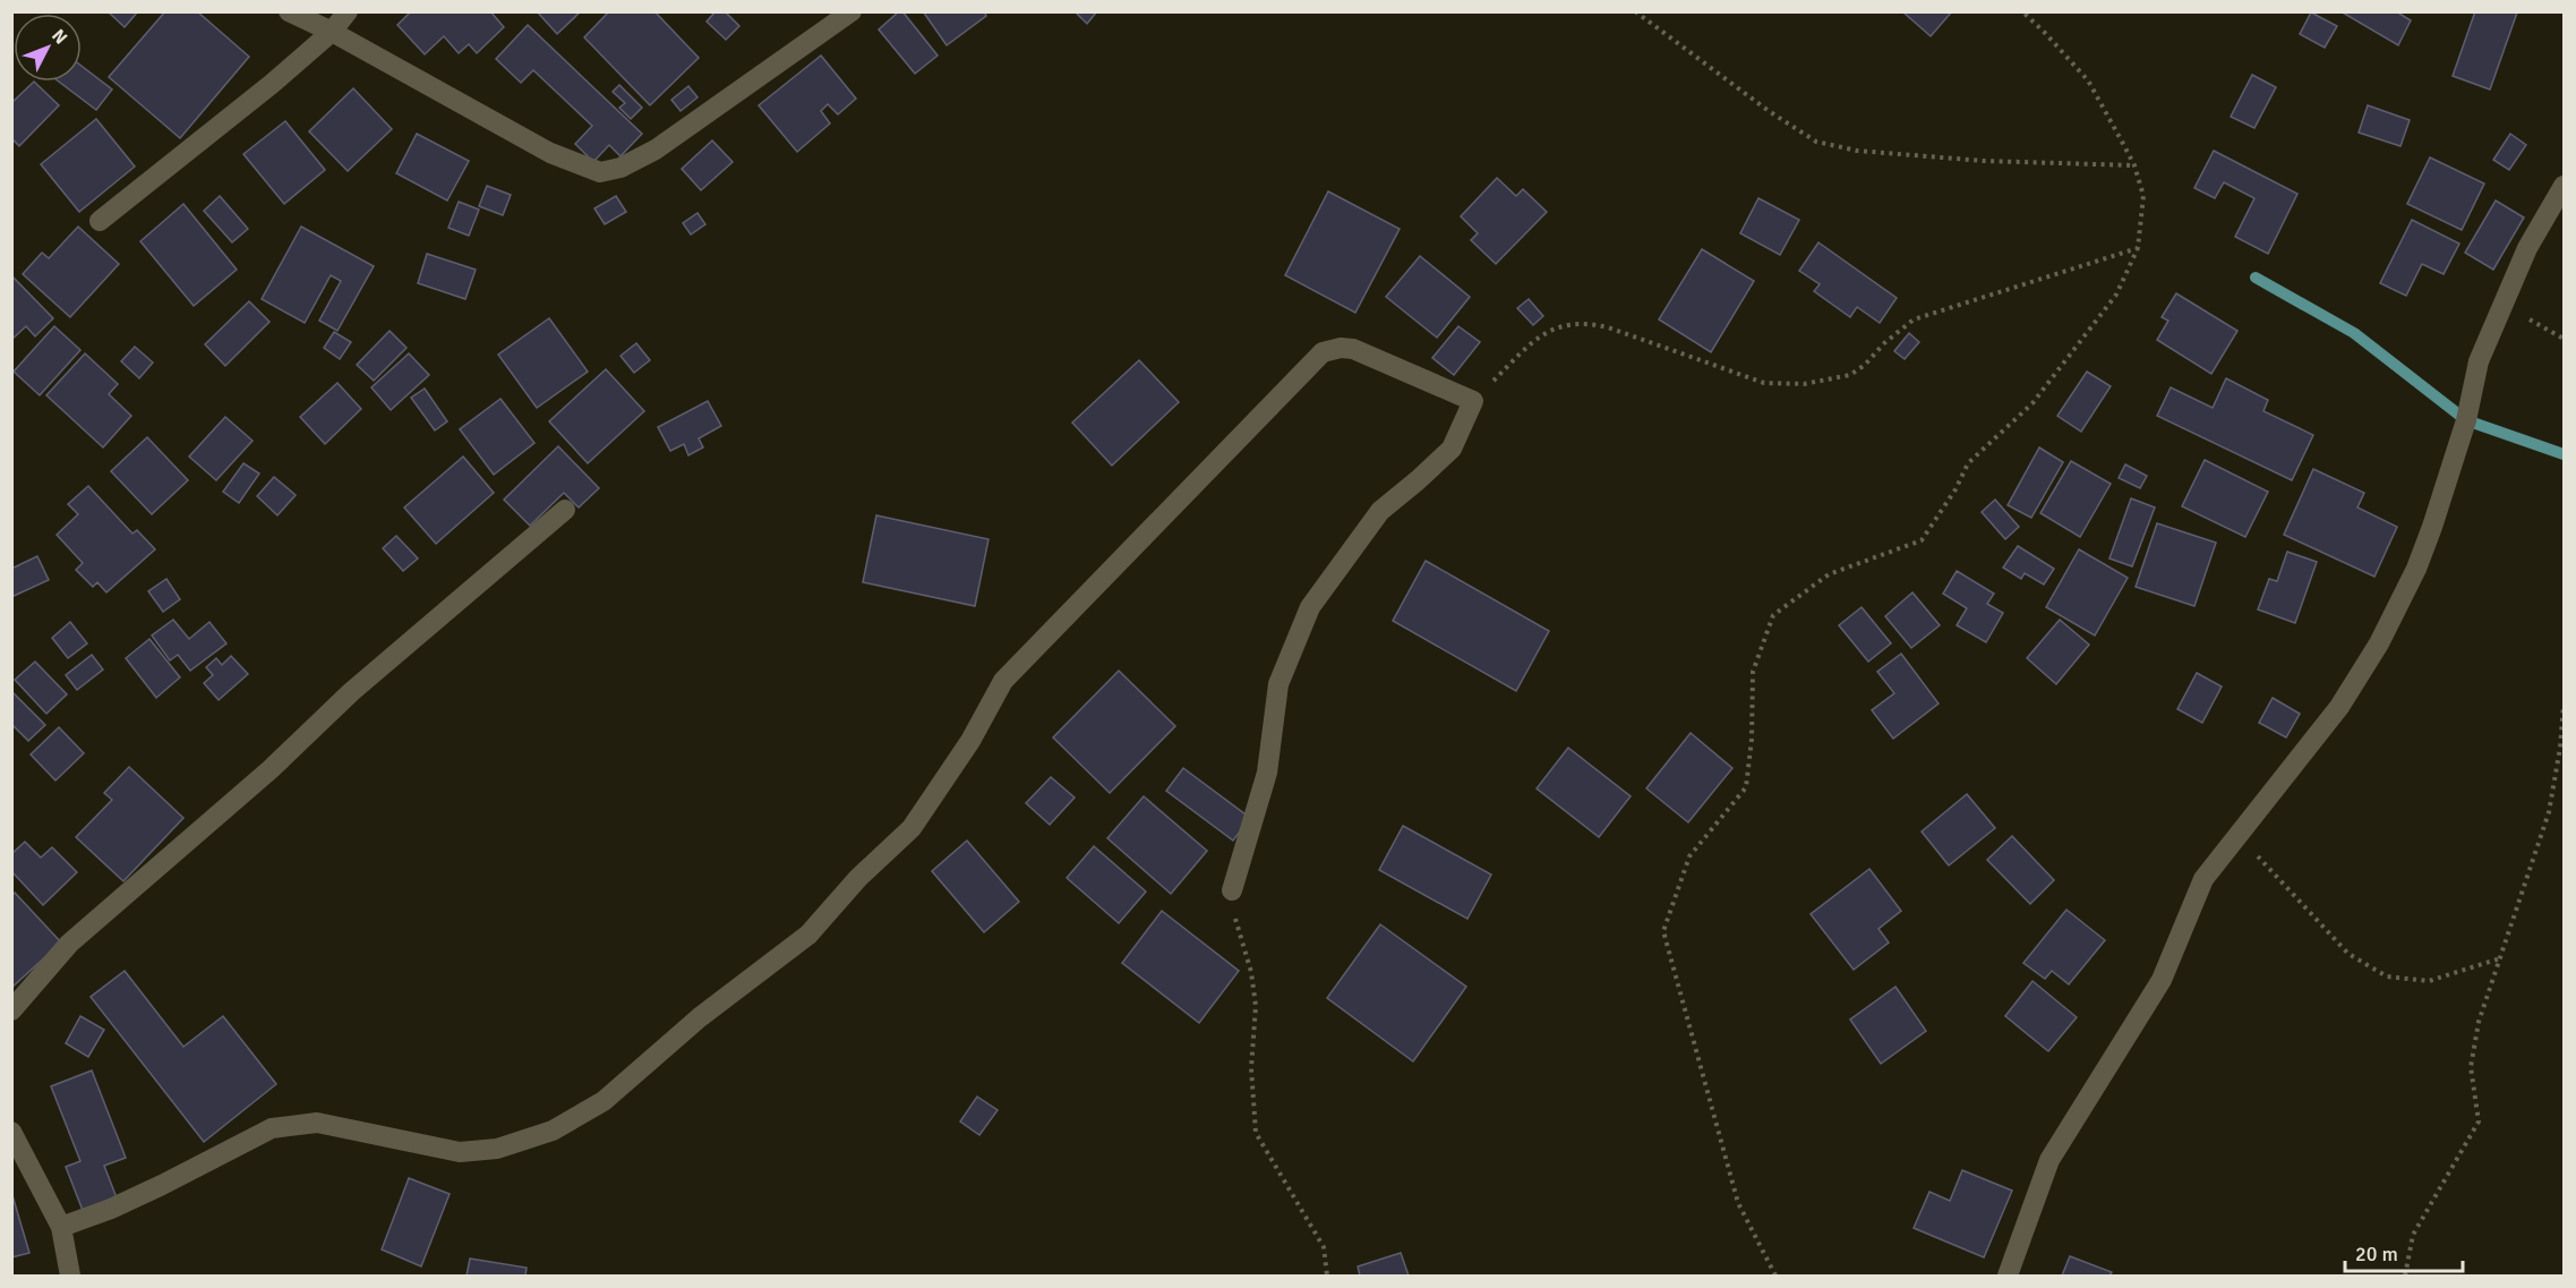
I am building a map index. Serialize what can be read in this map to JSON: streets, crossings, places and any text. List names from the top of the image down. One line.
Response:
{"scale_bar":"20 m","north":"top right"}
